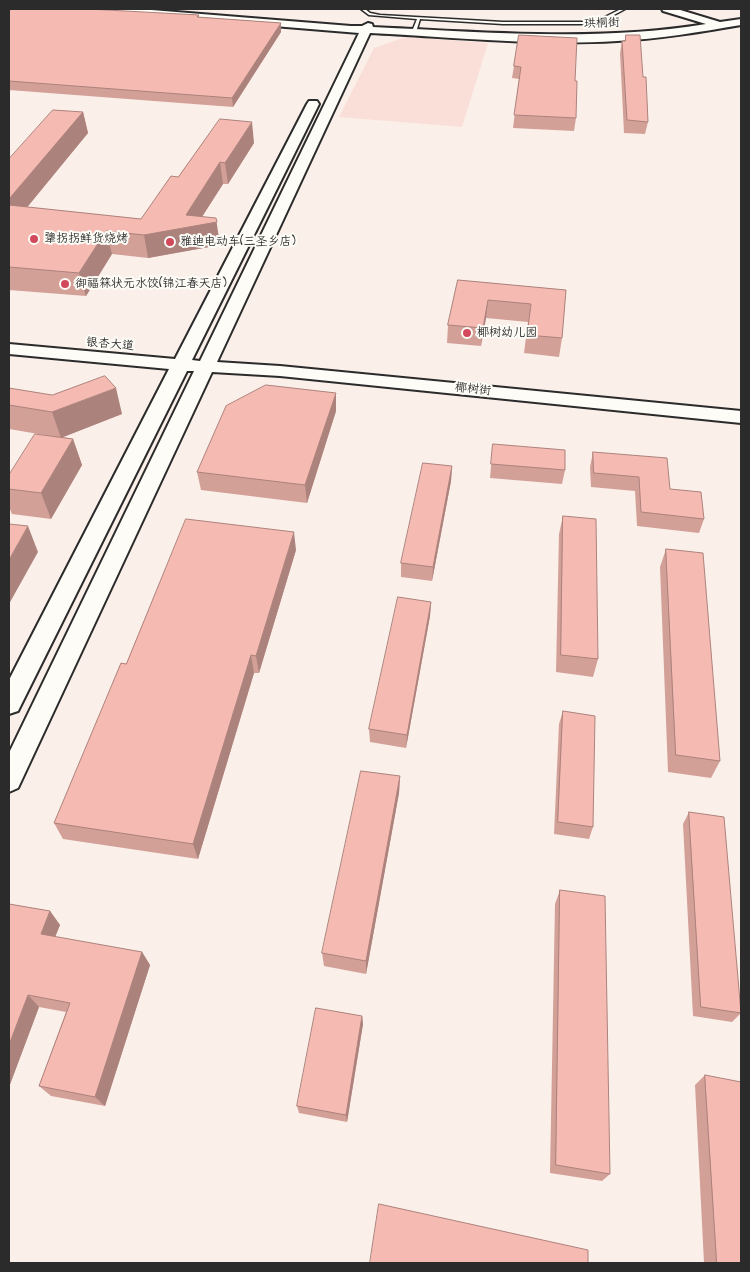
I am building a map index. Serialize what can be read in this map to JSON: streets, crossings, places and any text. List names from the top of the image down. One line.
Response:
{"streets":{"street":["珙桐街","银杏大道","椰树街"]},"crossings":[["银杏大道","椰树街"]],"places":["犟拐拐鲜货烧烤","雅迪电动车(三圣乡店)","御福箖状元水饺(锦江春天店)","椰树幼儿园"]}
